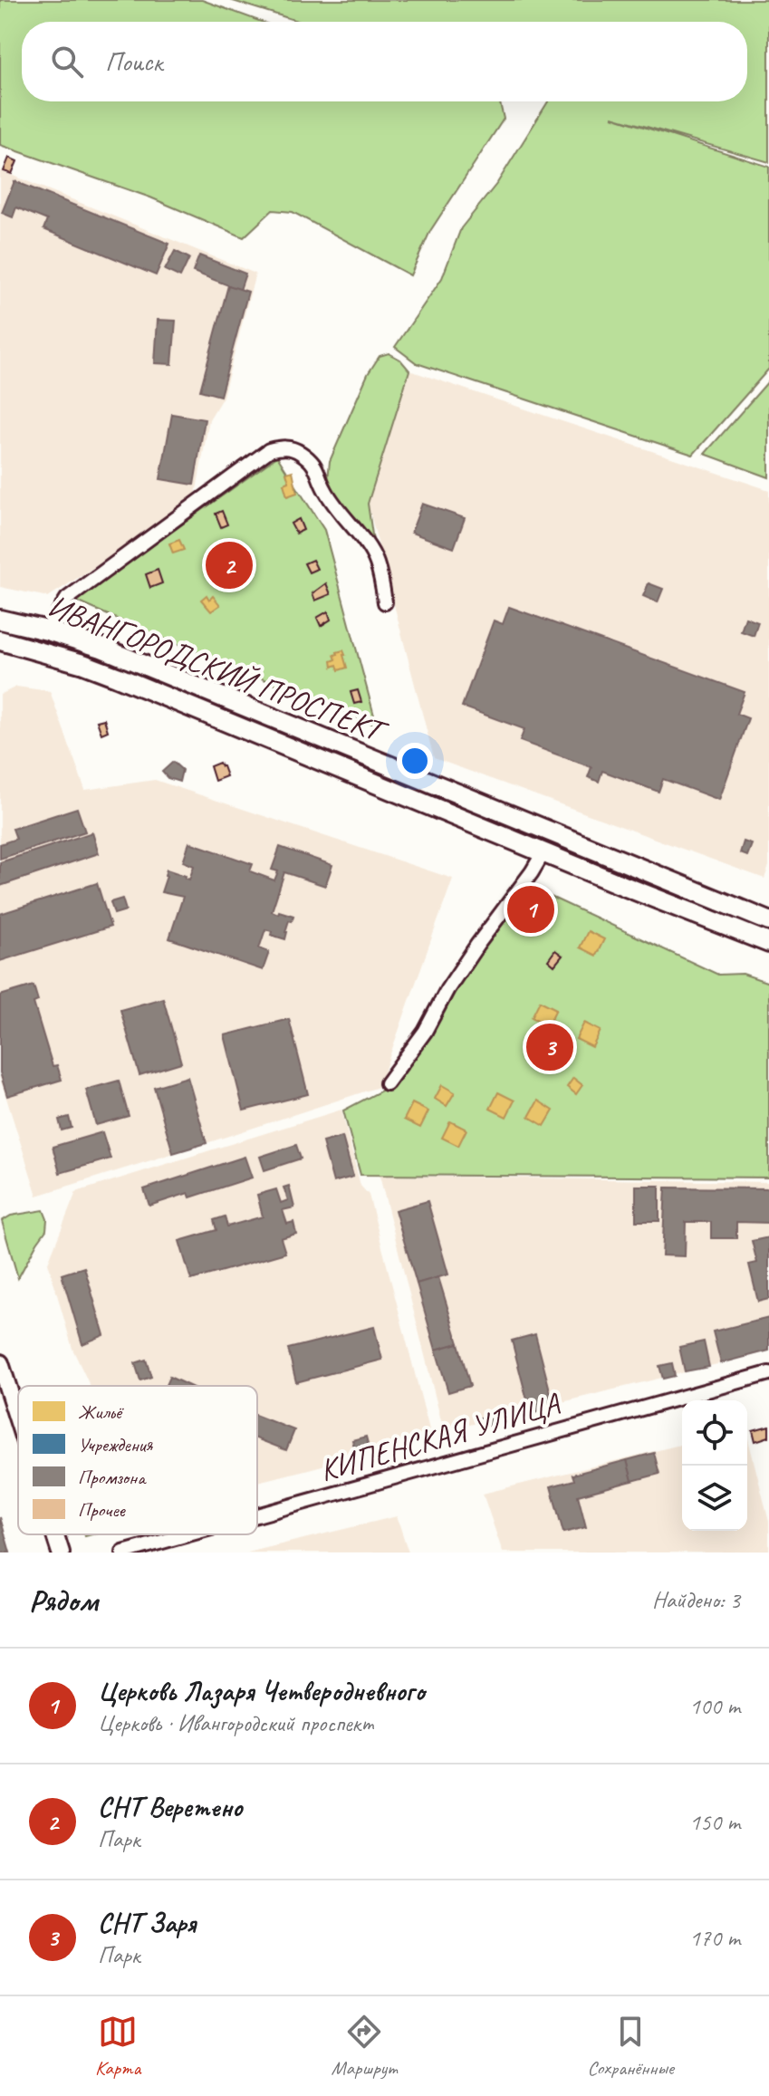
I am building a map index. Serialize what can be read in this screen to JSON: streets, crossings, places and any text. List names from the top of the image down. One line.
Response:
{"streets":{"highway":["ИВАНГОРОДСКИЙ ПРОСПЕКТ"],"street":["КИПЕНСКАЯ УЛИЦА"]},"legend":["Жильё","Учреждения","Промзона","Прочее"],"page":{"search":"Поиск","pins":["2","1","3"],"heading":["Рядом","Найдено: 3"],"list":[{"mark":"1","name":"Церковь Лазаря Четверодневного","note":"Церковь · Ивангородский проспект","value":"100 m"},{"mark":"2","name":"СНТ Веретено","note":"Парк","value":"150 m"},{"mark":"3","name":"СНТ Заря","note":"Парк","value":"170 m"}],"nav":["Карта","Маршрут","Сохранённые"]}}
